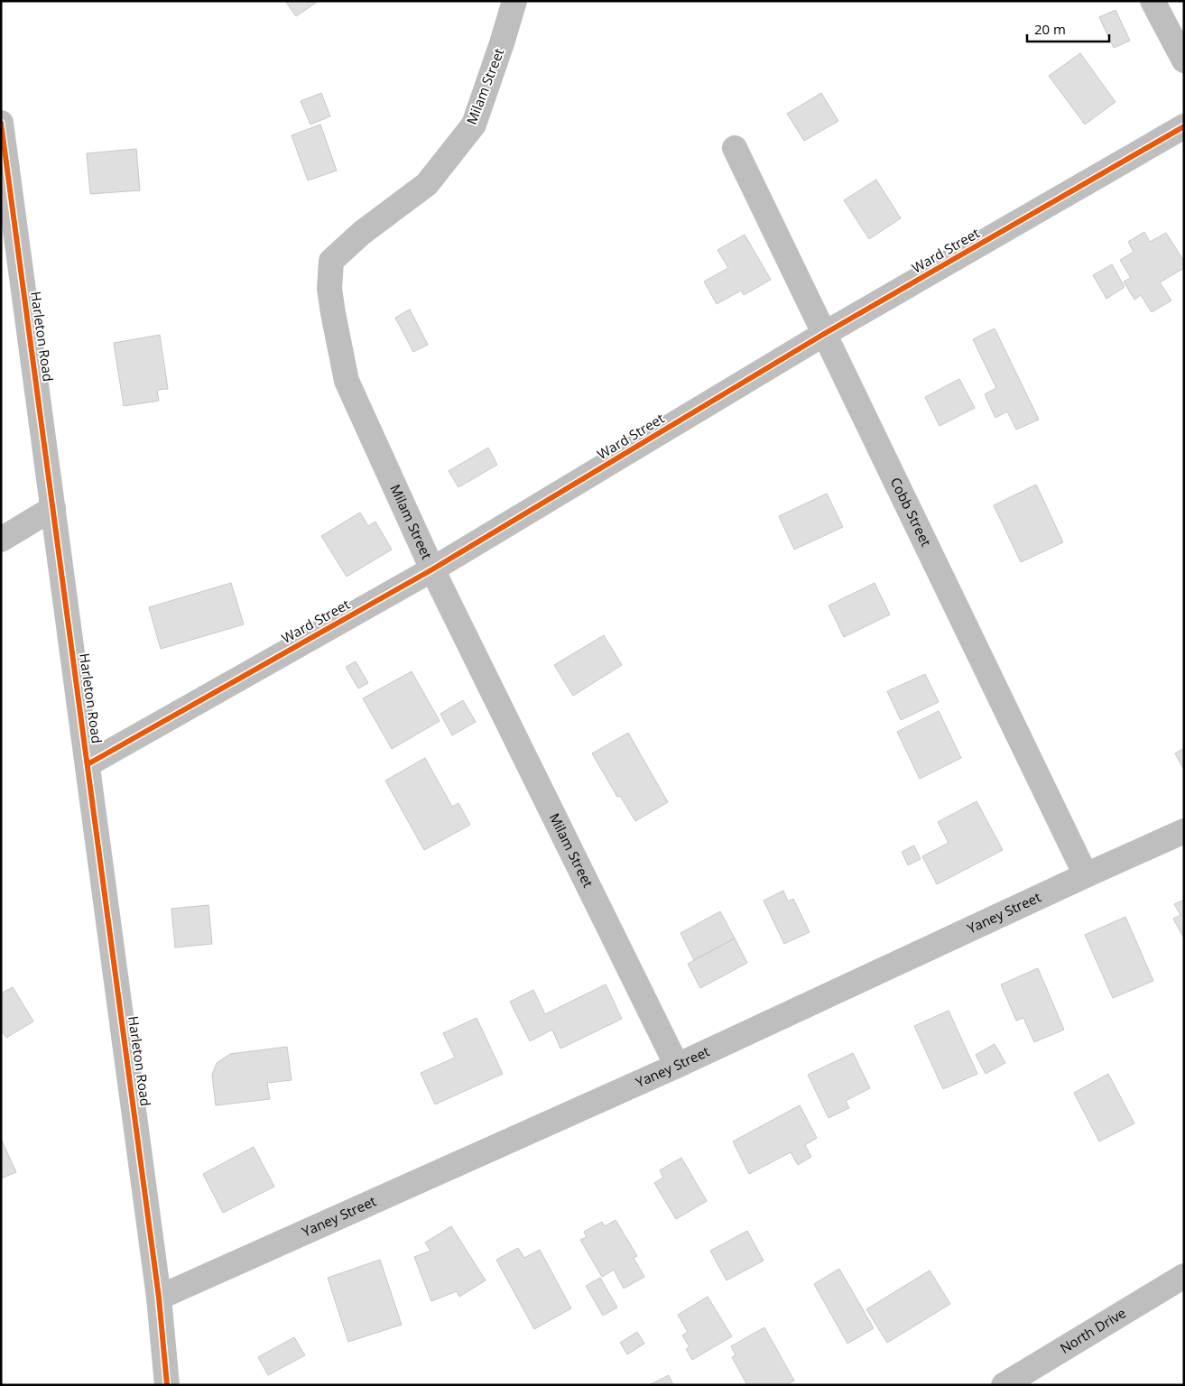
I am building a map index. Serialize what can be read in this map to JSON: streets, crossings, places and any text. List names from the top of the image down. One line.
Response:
{"streets":{"street":["Milam Street","Ward Street","Harleton Road","Cobb Street","Yaney Street","North Drive"]},"crossings":[["Milam Street","Ward Street"],["Milam Street","Yaney Street"],["Ward Street","Harleton Road"],["Ward Street","Cobb Street"],["Harleton Road","Yaney Street"],["Cobb Street","Yaney Street"]],"scale_bar":"20 m"}
